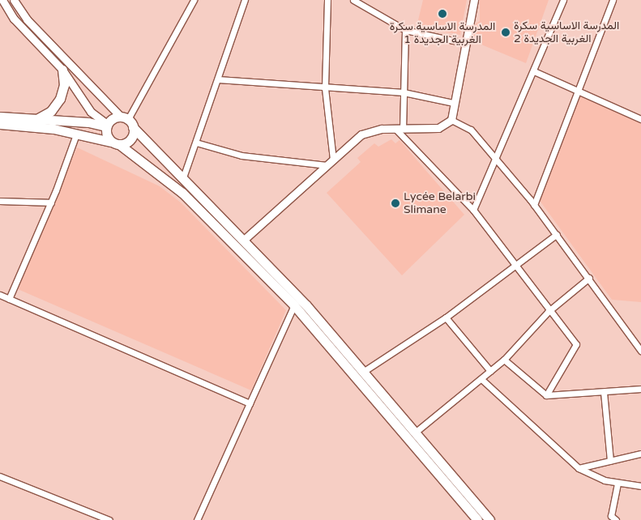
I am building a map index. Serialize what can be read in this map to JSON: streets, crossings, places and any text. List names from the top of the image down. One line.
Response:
{"places":["المدرسة الاساسية سكرة الغربية الجديدة 1","المدرسة الاساسية سكرة الغربية الجديدة 2","Lycée Belarbi Slimane"]}
